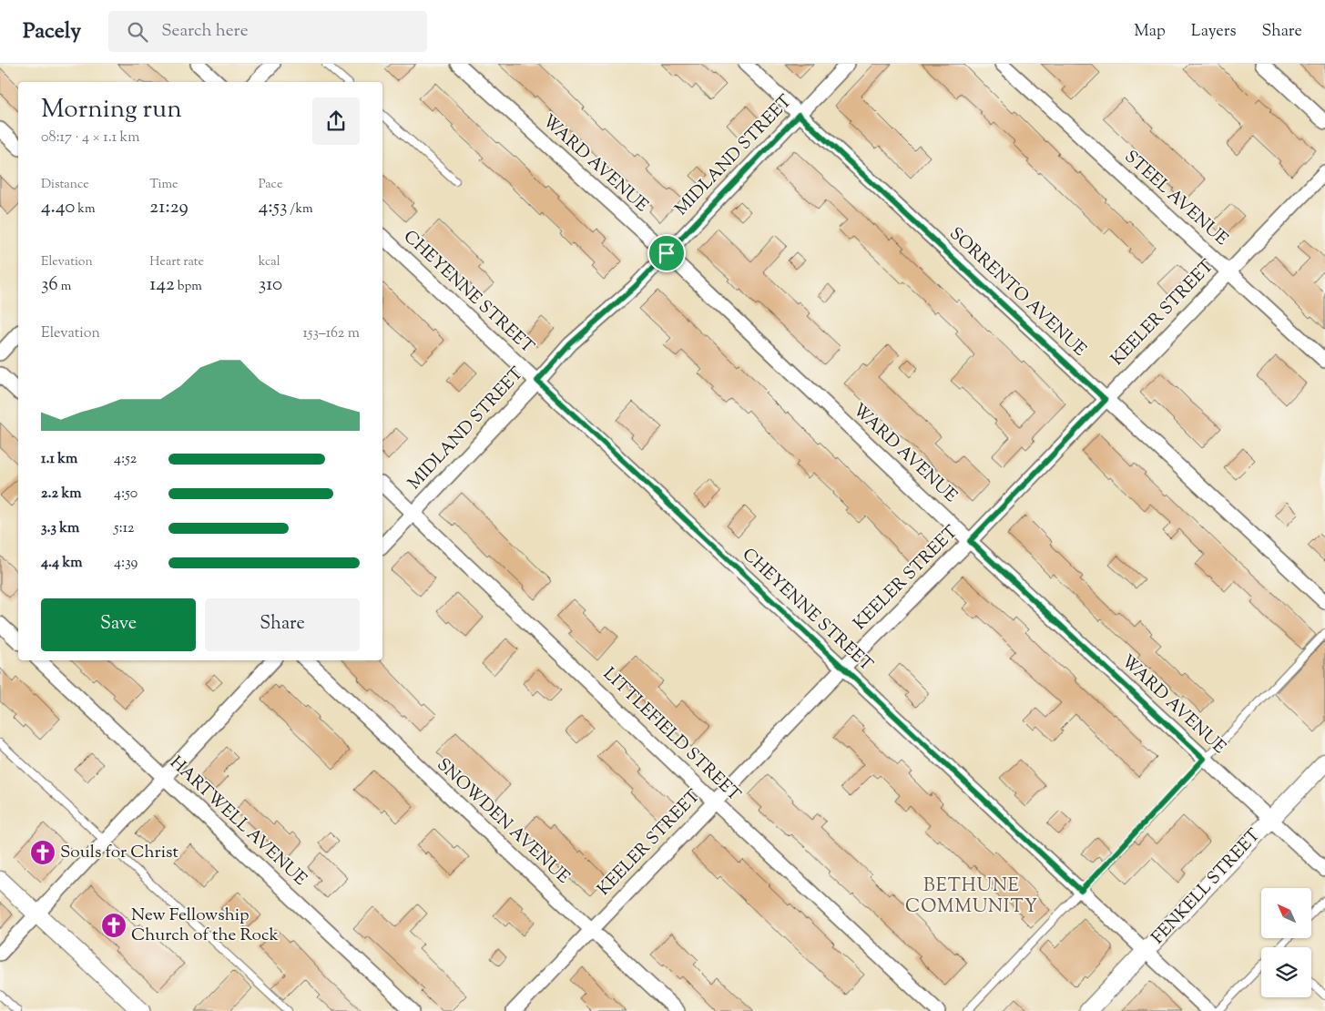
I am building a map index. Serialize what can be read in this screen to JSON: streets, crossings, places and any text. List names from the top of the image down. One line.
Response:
{"streets":{"street":["MIDLAND STREET","WARD AVENUE","STEEL AVENUE","CHEYENNE STREET","SORRENTO AVENUE","KEELER STREET","LITTLEFIELD STREET","HARTWELL AVENUE","SNOWDEN AVENUE","FENKELL STREET"]},"crossings":[["MIDLAND STREET","WARD AVENUE"],["MIDLAND STREET","CHEYENNE STREET"],["MIDLAND STREET","SORRENTO AVENUE"],["MIDLAND STREET","LITTLEFIELD STREET"],["WARD AVENUE","KEELER STREET"],["WARD AVENUE","FENKELL STREET"],["STEEL AVENUE","KEELER STREET"],["CHEYENNE STREET","KEELER STREET"],["CHEYENNE STREET","FENKELL STREET"],["SORRENTO AVENUE","KEELER STREET"],["KEELER STREET","LITTLEFIELD STREET"],["KEELER STREET","SNOWDEN AVENUE"]],"districts":["BETHUNE COMMUNITY"],"places":{"church":["Souls for Christ","New Fellowship Church of the Rock"]},"north":"top left","page":{"header":"Pacely","search":"Search here","nav":["Map","Layers","Share"],"heading":["Morning run","08:17 · 4 × 1.1 km"],"stats":[["Distance","4.40 km"],["Time","21:29"],["Pace","4:53 /km"],["Elevation","36 m"],["Heart rate","142 bpm"],["kcal","310"]],"chart":["Elevation","153–162 m"],"list":[{"name":"1.1 km","note":"4:52"},{"name":"2.2 km","note":"4:50"},{"name":"3.3 km","note":"5:12"},{"name":"4.4 km","note":"4:39"}],"buttons":["Save","Share"]}}
